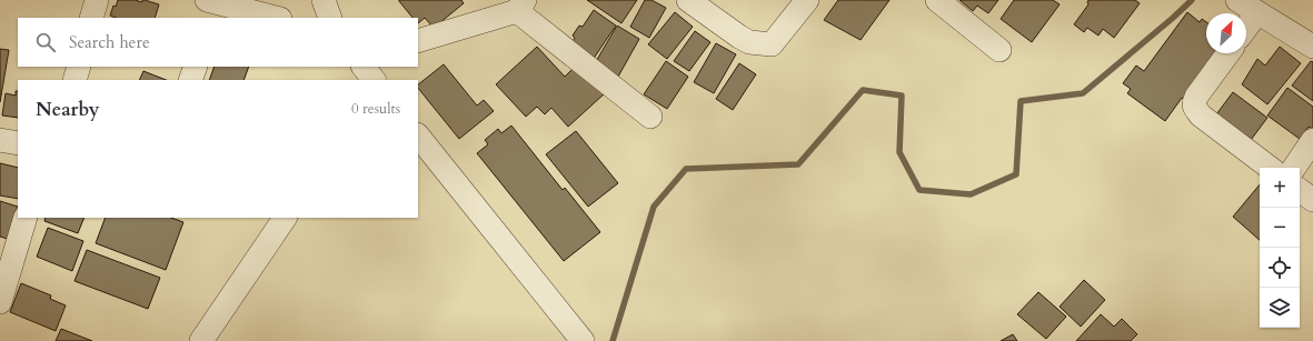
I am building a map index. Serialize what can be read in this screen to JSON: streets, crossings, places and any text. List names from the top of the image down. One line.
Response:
{"north":"top right","page":{"search":"Search here","heading":["Nearby","0 results"],"map_buttons":["+","−"]}}
